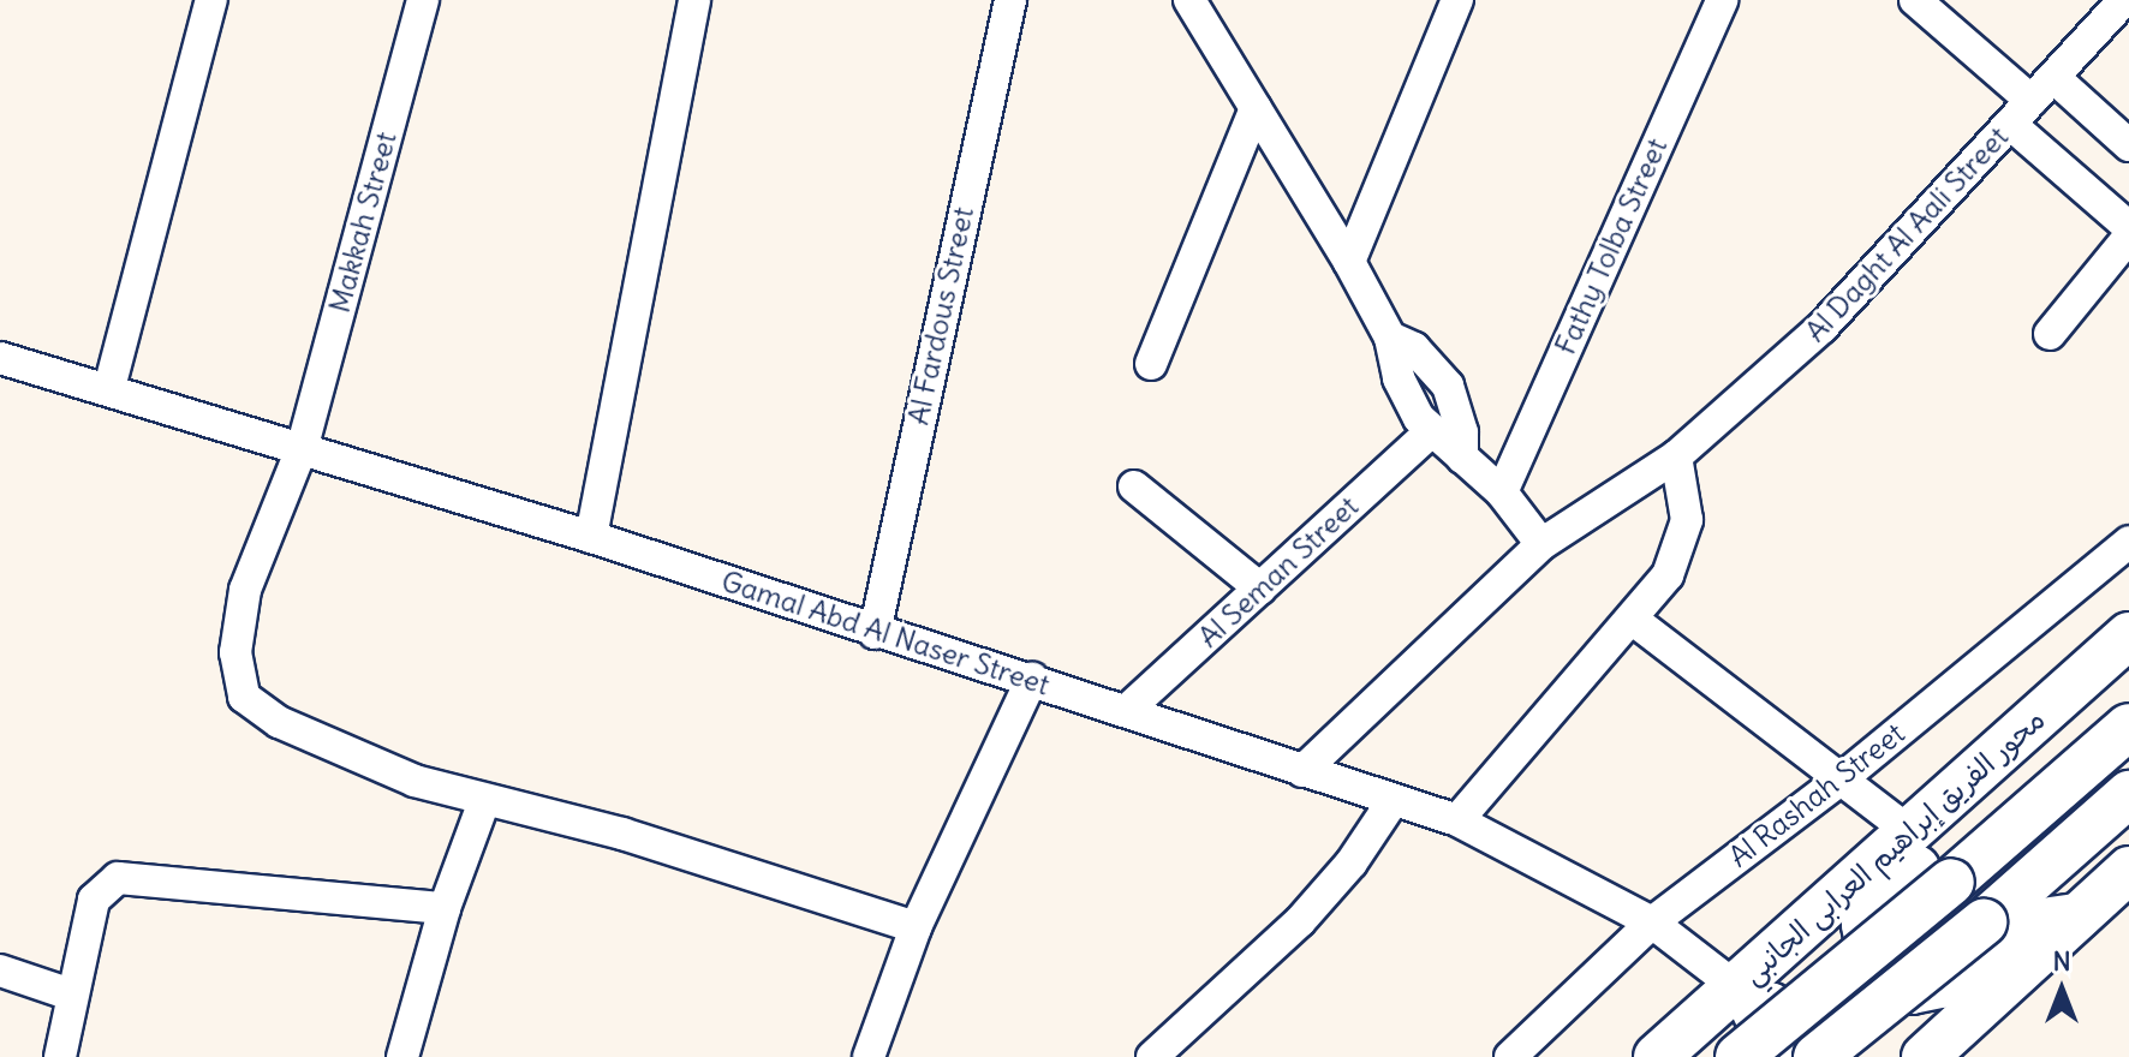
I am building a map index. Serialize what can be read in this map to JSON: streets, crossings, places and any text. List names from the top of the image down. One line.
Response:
{"streets":{"street":["Makkah Street","Al Daght Al Aali Street","Fathy Tolba Street","Al Fardous Street","Al Seman Street","Gamal Abd Al Naser Street","Al Rashah Street","محور الفريق إبراهيم العرابى الجانبي"]},"crossings":[["Makkah Street","Gamal Abd Al Naser Street"],["Al Daght Al Aali Street","Gamal Abd Al Naser Street"],["Al Fardous Street","Gamal Abd Al Naser Street"],["Al Seman Street","Gamal Abd Al Naser Street"],["Gamal Abd Al Naser Street","Al Rashah Street"],["Gamal Abd Al Naser Street","محور الفريق إبراهيم العرابى الجانبي"]],"north":"top"}
